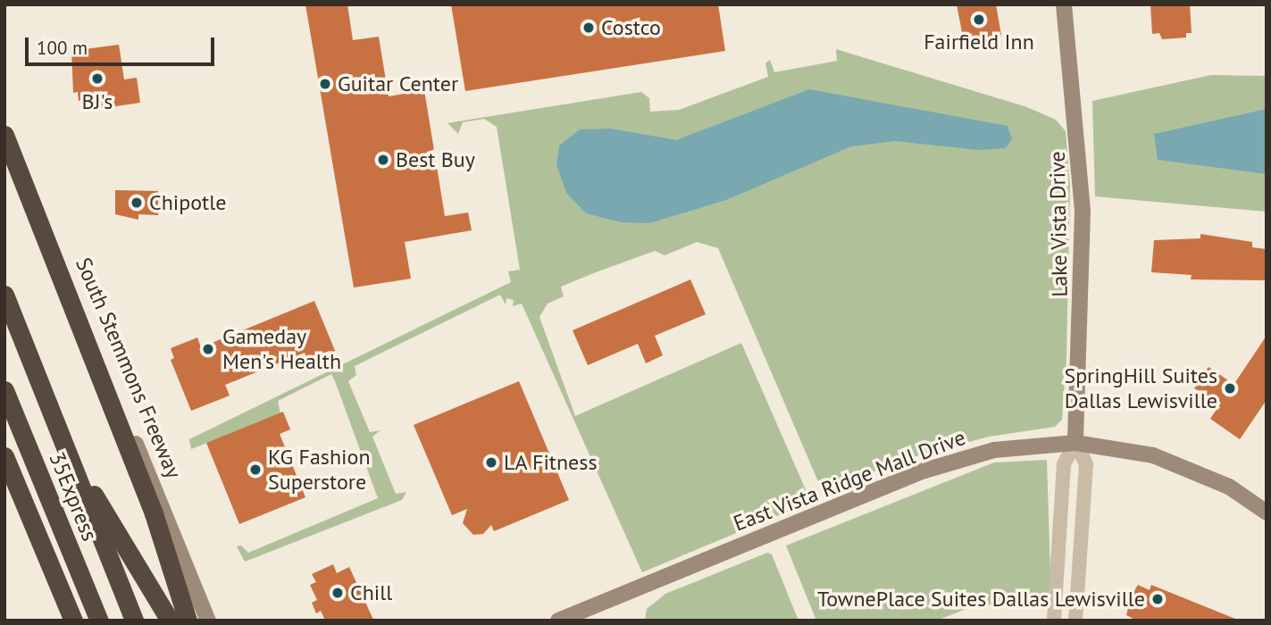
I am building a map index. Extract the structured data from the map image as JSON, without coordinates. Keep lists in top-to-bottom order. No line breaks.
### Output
{"streets":{"highway":["35Express"],"main road":["Lake Vista Drive","South Stemmons Freeway","East Vista Ridge Mall Drive"]},"crossings":[["Lake Vista Drive","East Vista Ridge Mall Drive"]],"places":["Fairfield Inn","Costco","BJ's","Guitar Center","Best Buy","Chipotle","Gameday Men's Health","SpringHill Suites Dallas Lewisville","LA Fitness","KG Fashion Superstore","Chill","TownePlace Suites Dallas Lewisville"],"scale_bar":"100 m"}
